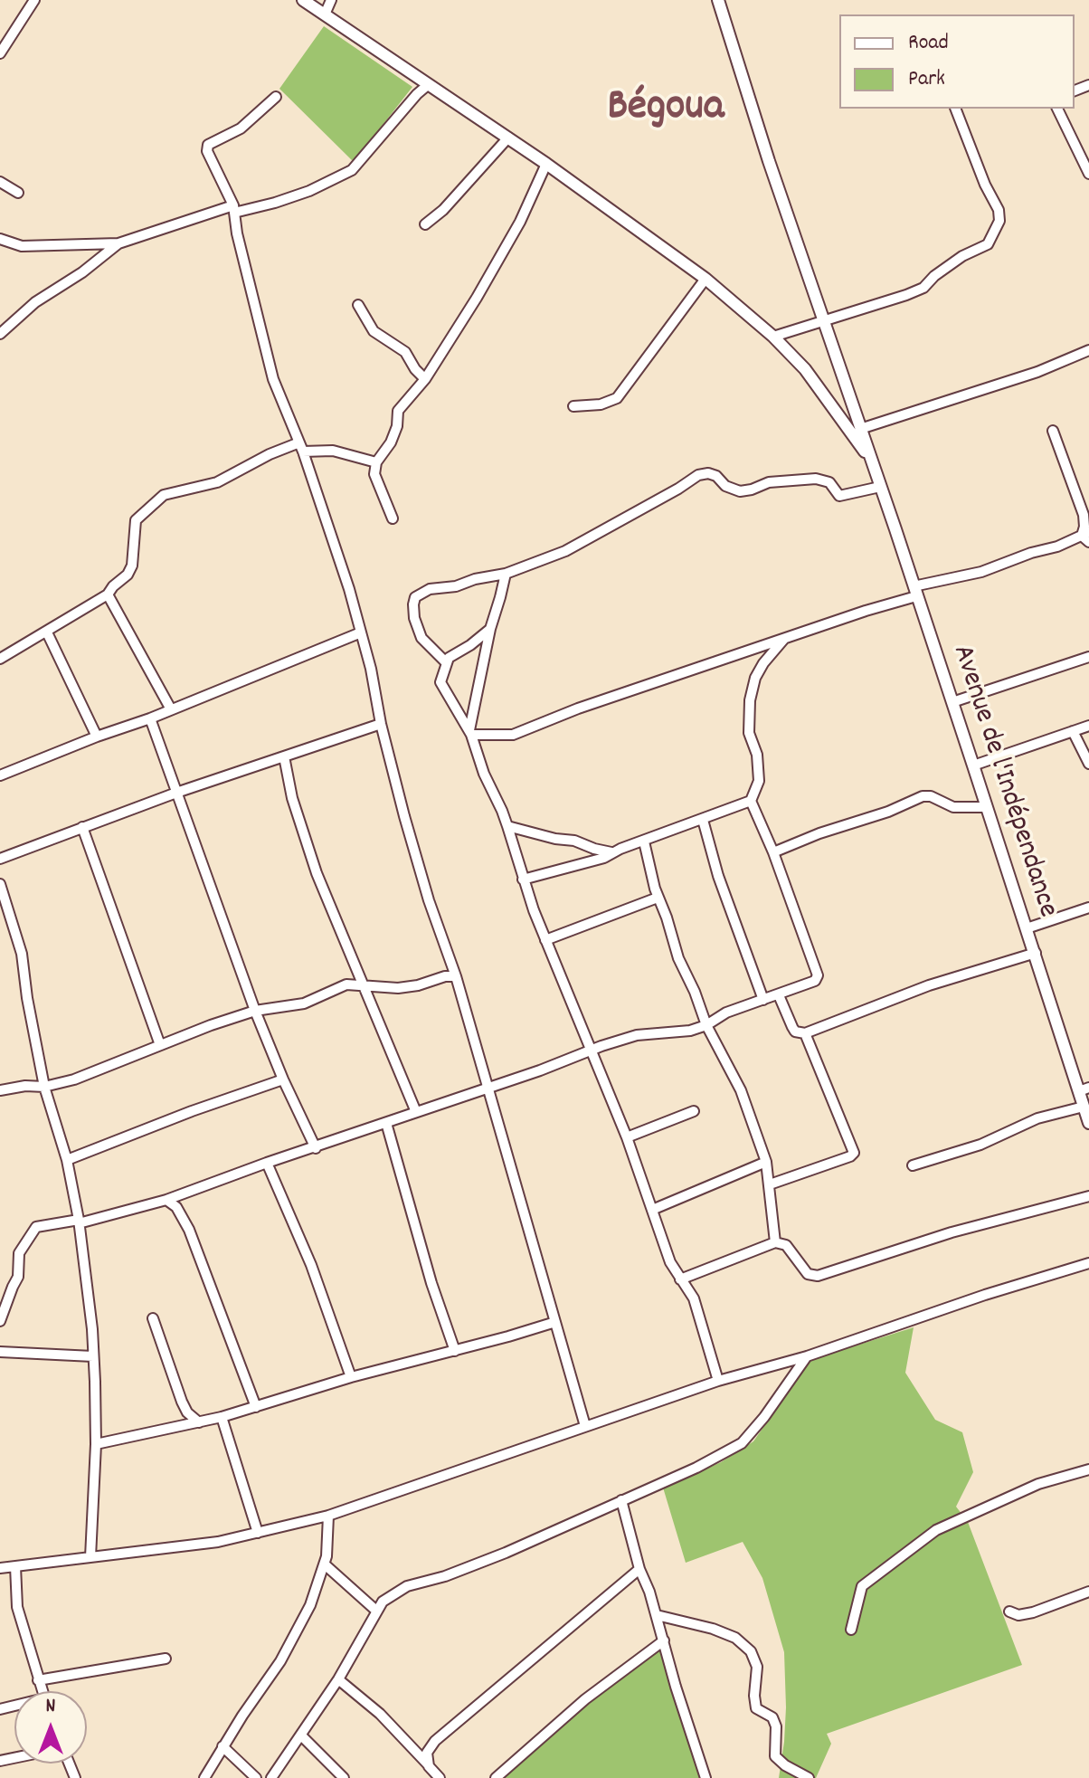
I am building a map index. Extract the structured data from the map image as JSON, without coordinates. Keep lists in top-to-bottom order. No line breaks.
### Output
{"streets":{"main road":["Avenue de l'Indépendance"]},"districts":["Bégoua"],"legend":["Road","Park"],"north":"top"}
